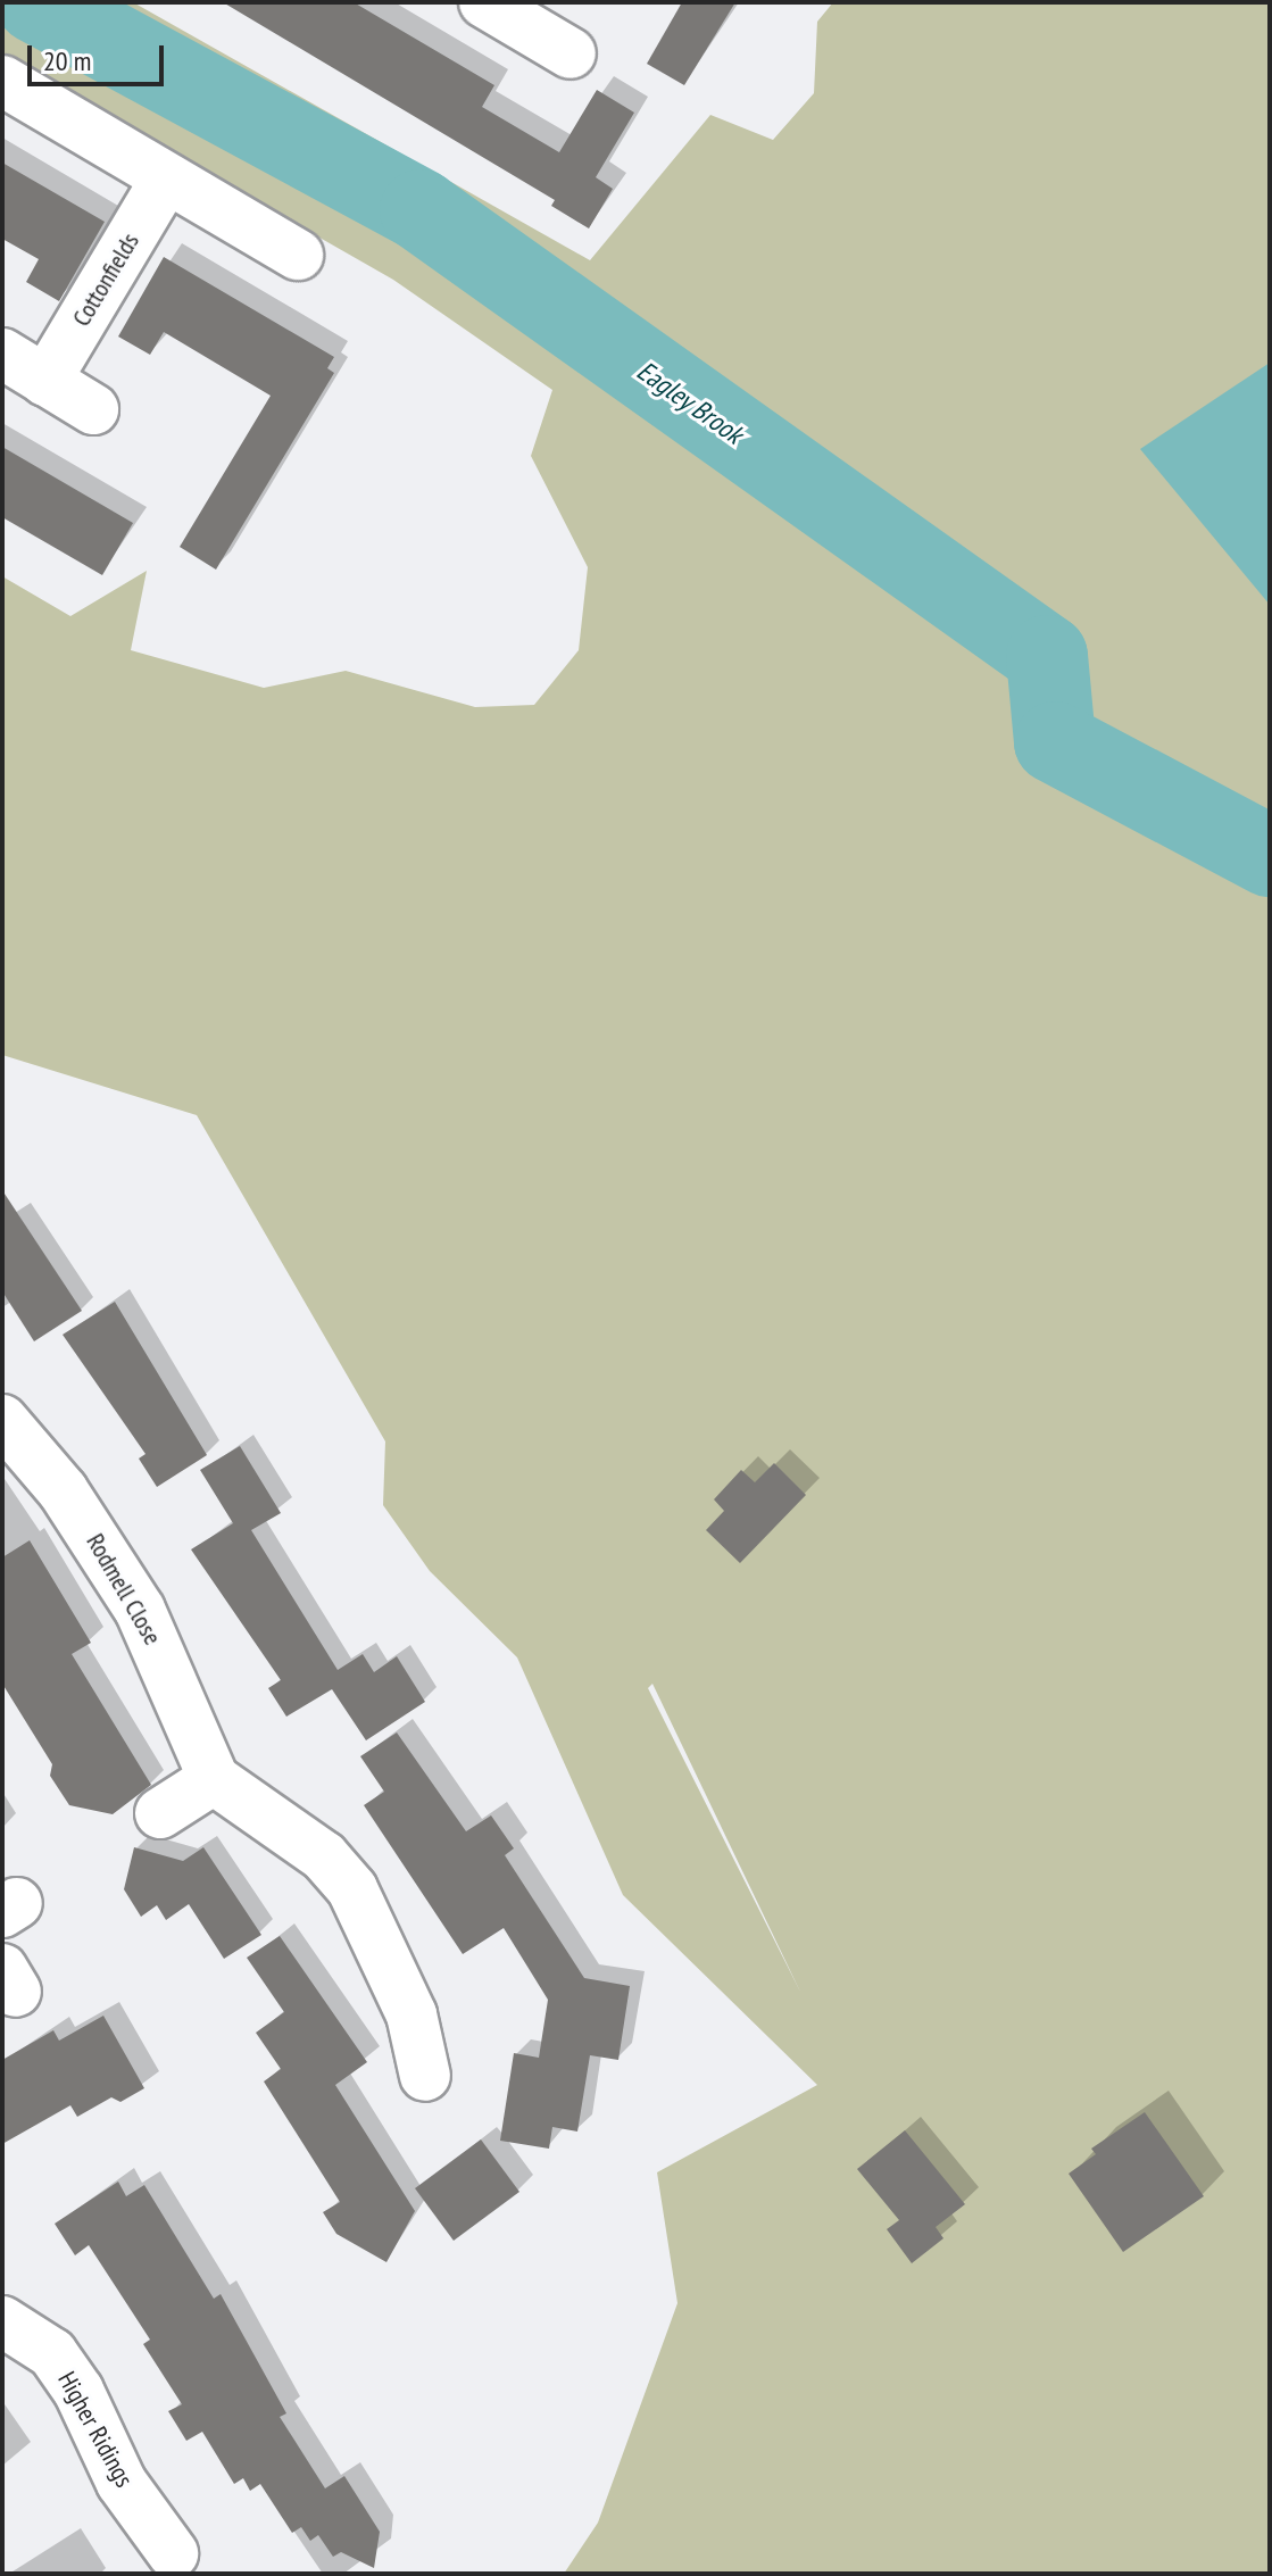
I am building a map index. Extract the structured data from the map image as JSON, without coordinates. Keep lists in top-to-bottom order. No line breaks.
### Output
{"streets":{"street":["Cottonfields","Rodmell Close","Higher Ridings"]},"water":["Eagley Brook"],"scale_bar":"20 m"}
